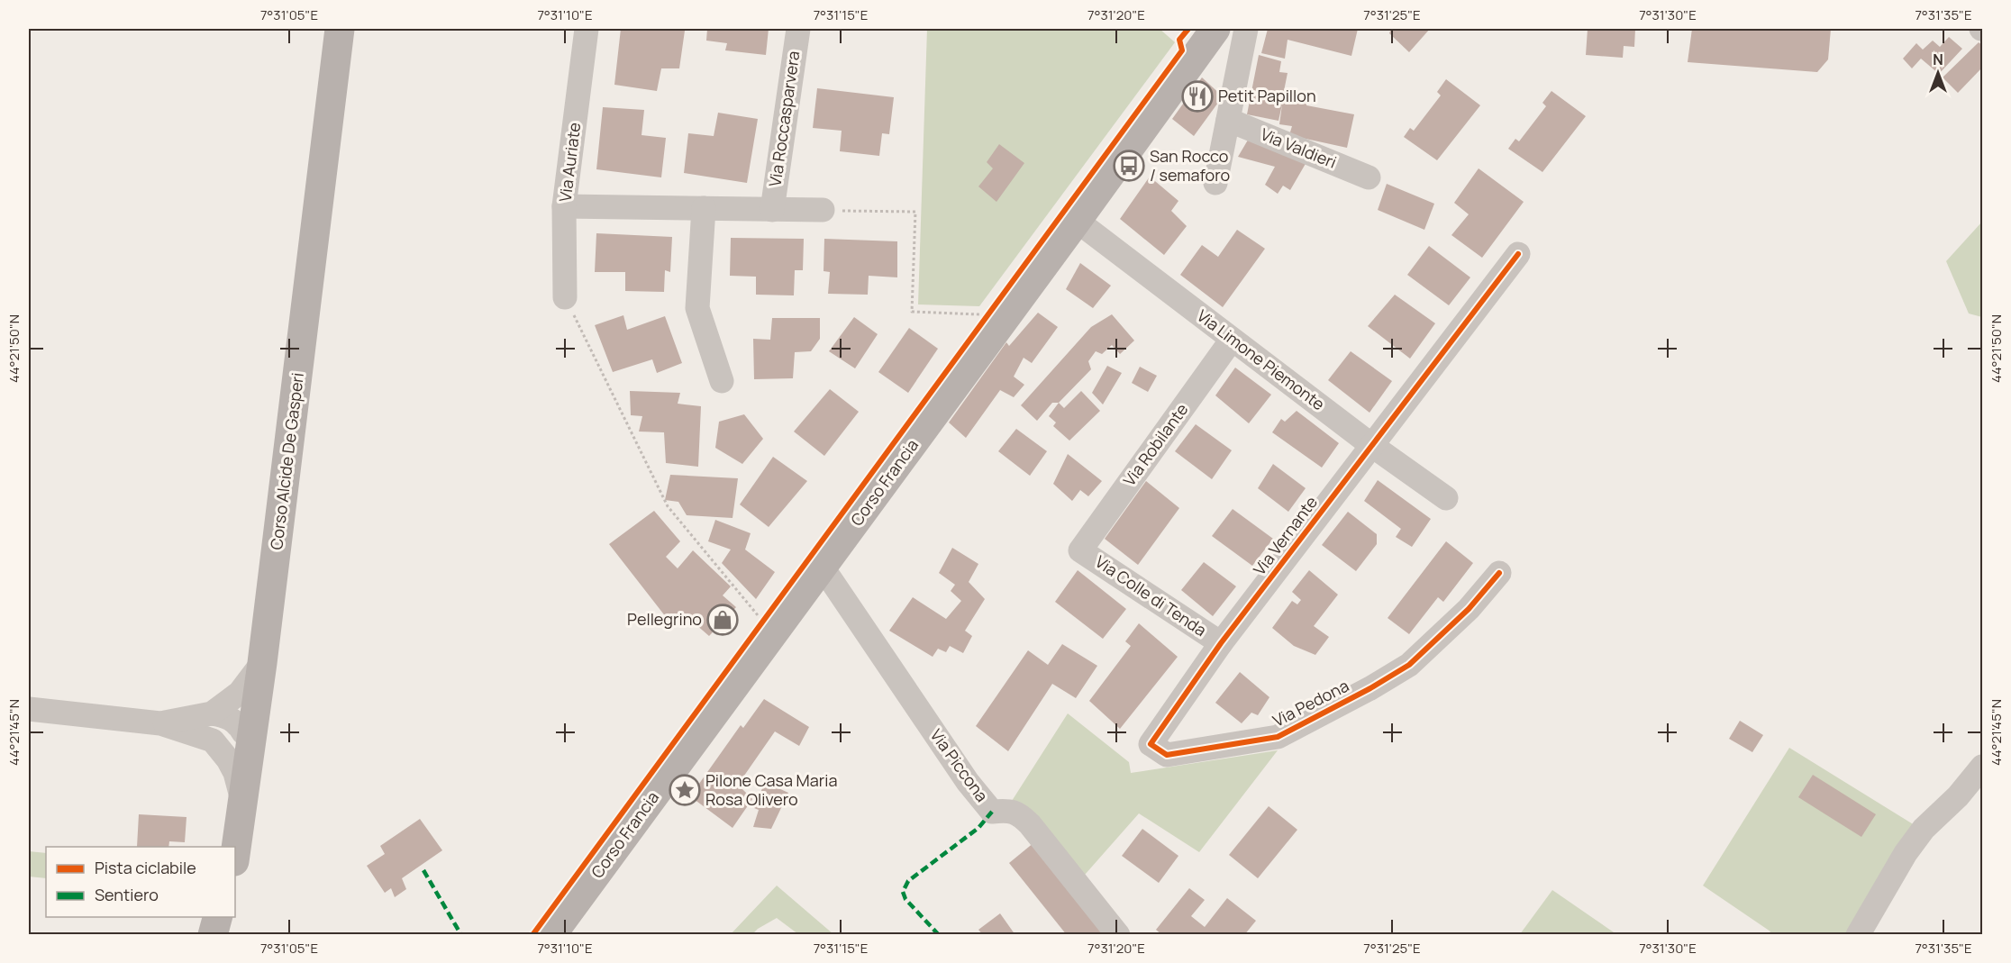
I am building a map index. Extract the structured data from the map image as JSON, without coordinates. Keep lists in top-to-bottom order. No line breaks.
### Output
{"streets":{"main road":["Corso Alcide De Gasperi","Corso Francia"],"street":["Via Roccasparvera","Via Valdieri","Via Auriate","Via Limone Piemonte","Via Robilante","Via Vernante","Via Colle di Tenda","Via Pedona","Via Piccona"]},"crossings":[["Via Limone Piemonte","Via Robilante"],["Via Limone Piemonte","Corso Francia"],["Via Limone Piemonte","Via Vernante"],["Via Robilante","Via Colle di Tenda"],["Corso Francia","Via Piccona"],["Via Vernante","Via Colle di Tenda"],["Via Vernante","Via Pedona"],["Via Colle di Tenda","Via Pedona"]],"places":{"restaurant":["Petit Papillon"],"bus stop":["San Rocco / semaforo"],"shop":["Pellegrino"],"place":["Pilone Casa Maria Rosa Olivero"]},"legend":["Pista ciclabile","Sentiero"],"north":"top","coordinates":["7°31'05\"E","7°31'10\"E","7°31'15\"E","7°31'20\"E","7°31'25\"E","7°31'30\"E","7°31'35\"E","44°21'50\"N","44°21'45\"N"]}
